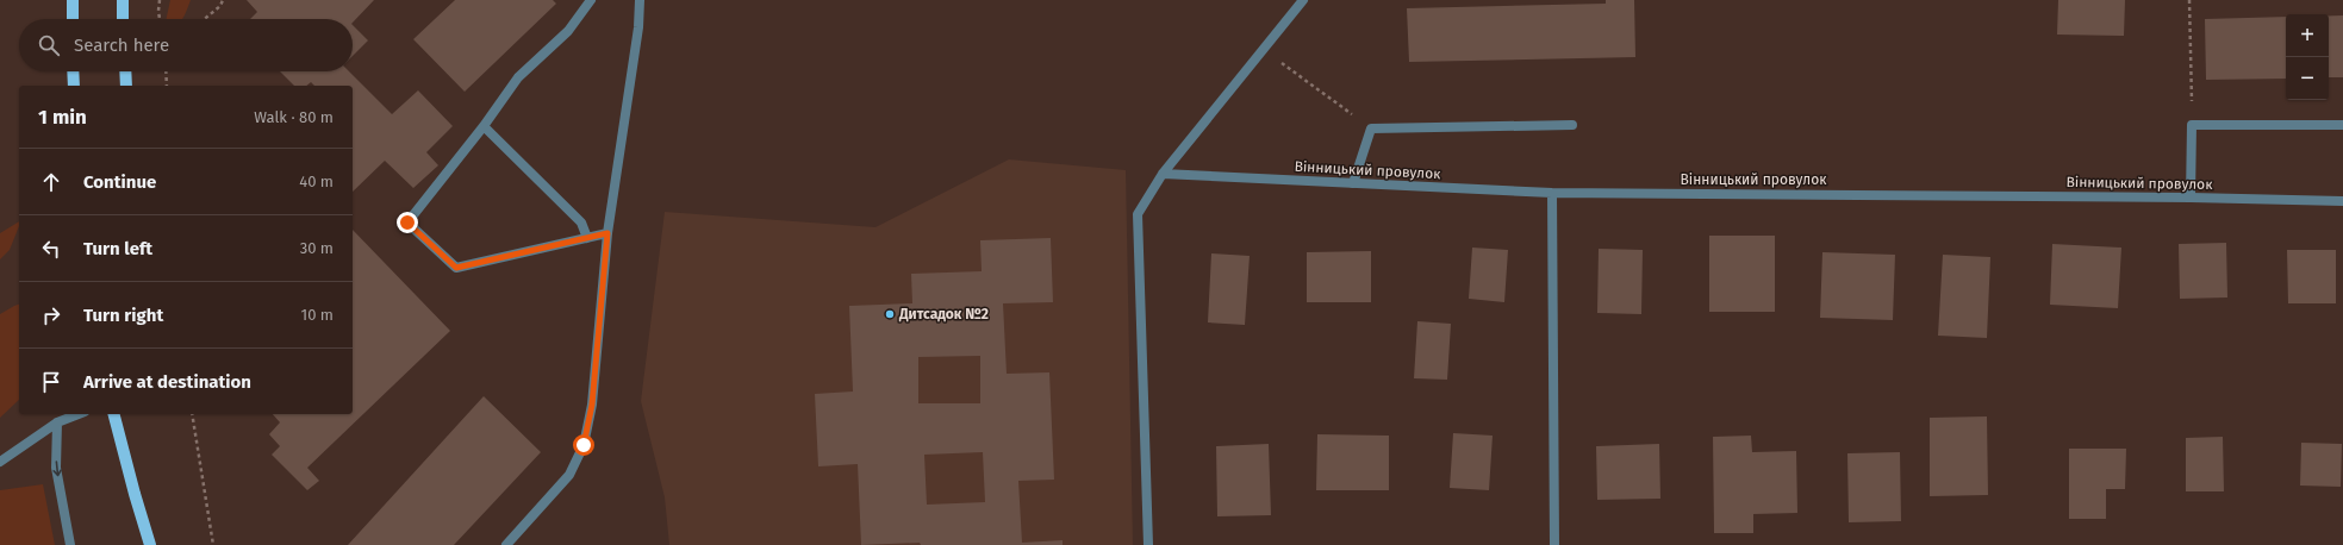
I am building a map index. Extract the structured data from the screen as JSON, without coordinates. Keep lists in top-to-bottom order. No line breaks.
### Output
{"streets":{"street":["Вінницький провулок"]},"places":["Дитсадок №2"],"page":{"map_buttons":["+","−"],"search":"Search here","heading":["1 min","Walk · 80 m"],"list":[["Continue","40 m"],["Turn left","30 m"],["Turn right","10 m"],"Arrive at destination"]}}
